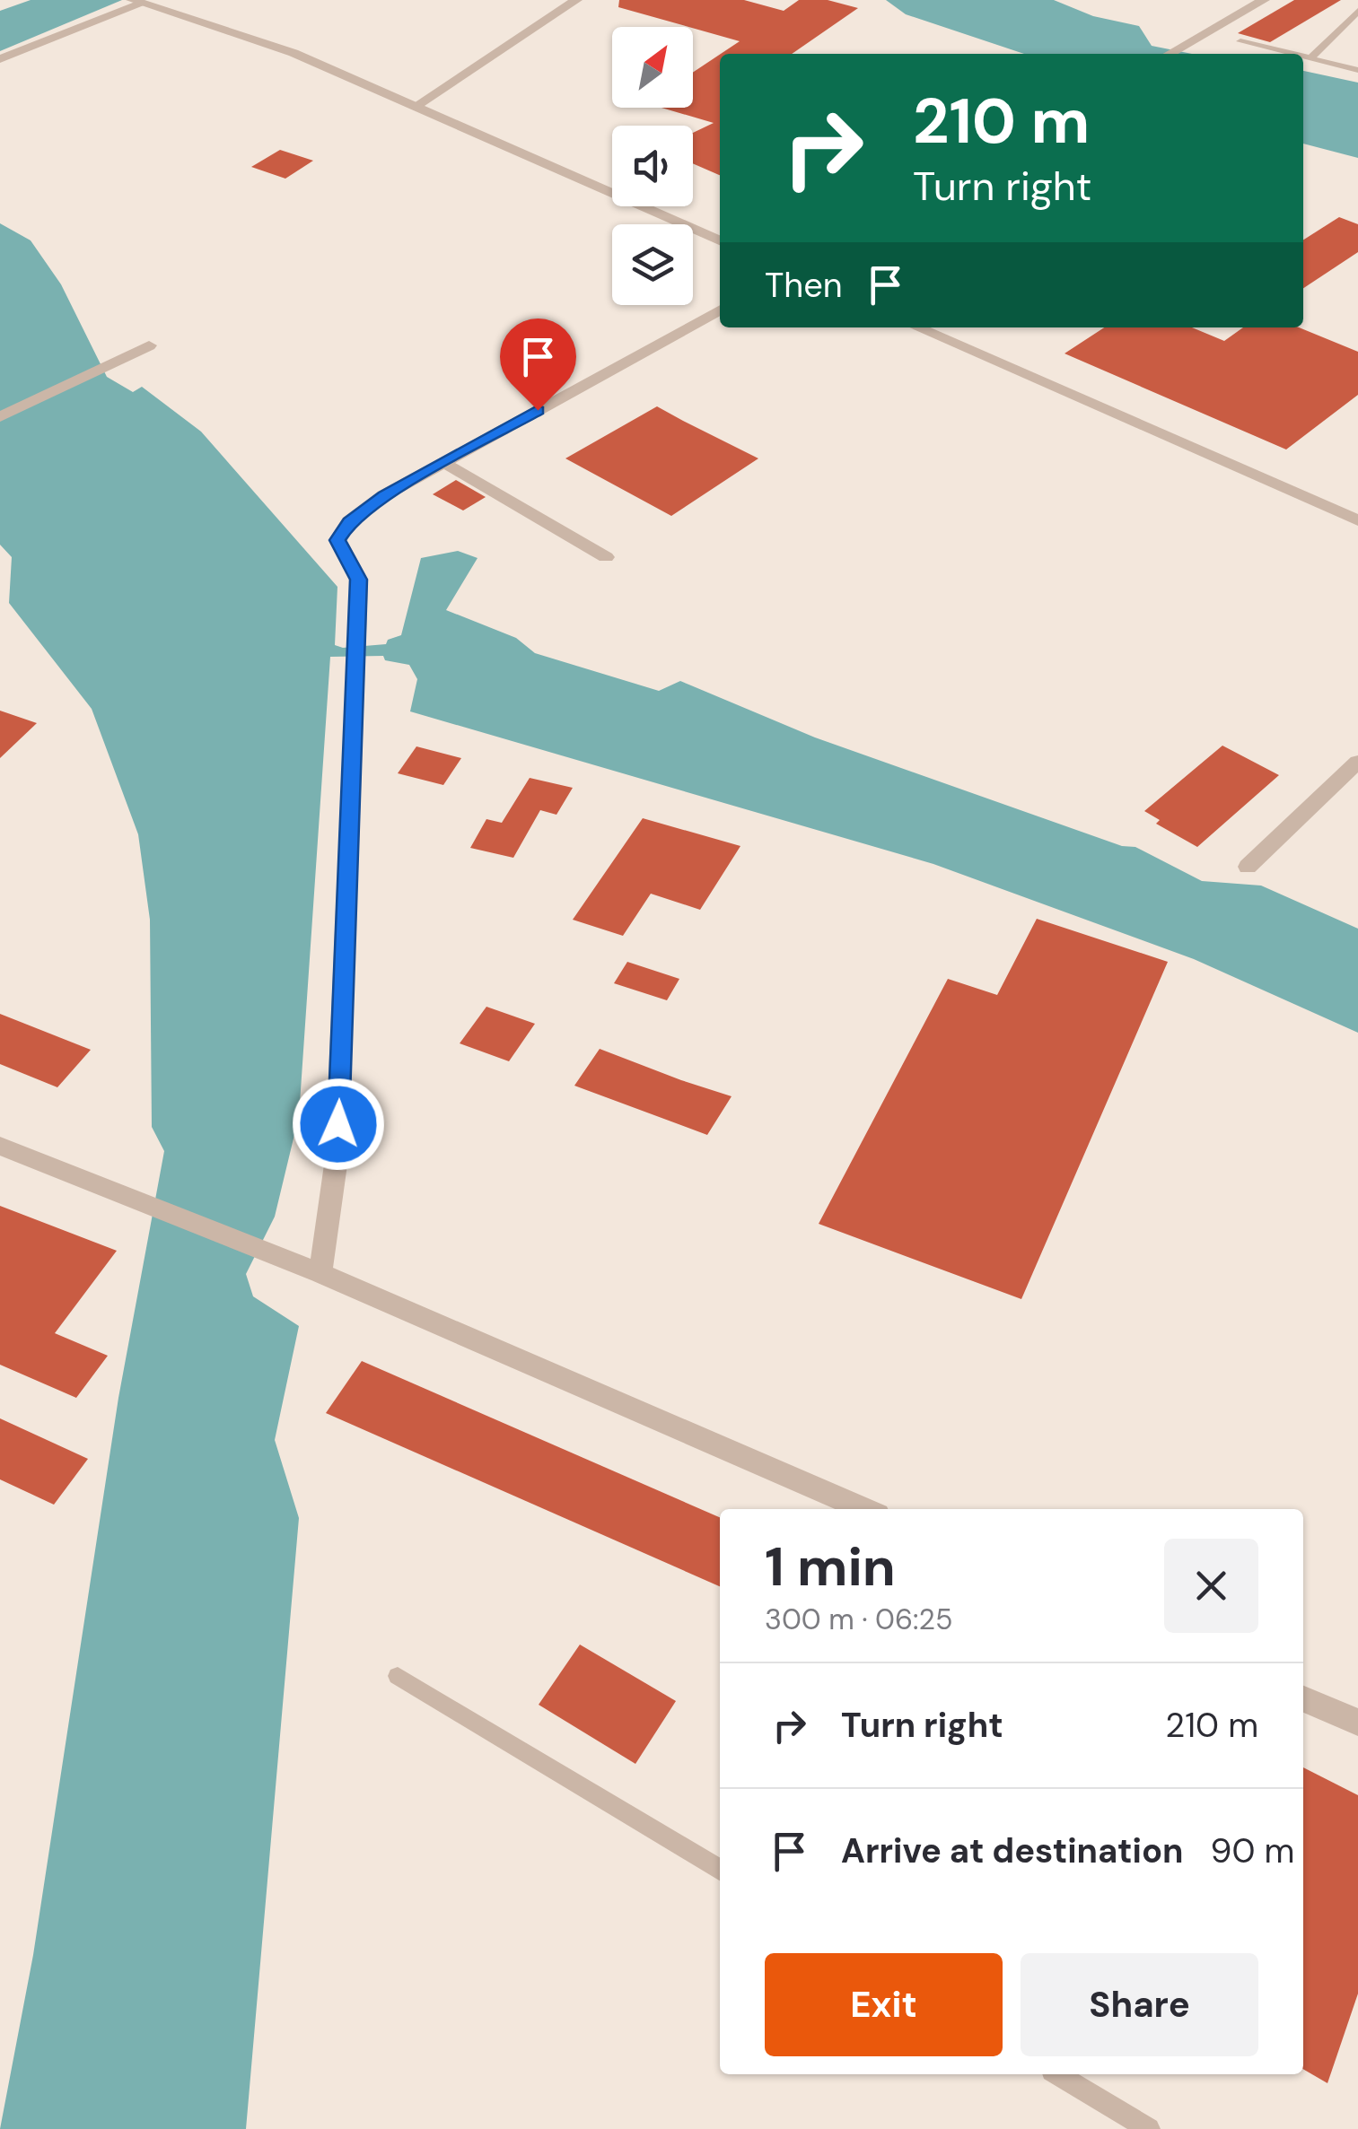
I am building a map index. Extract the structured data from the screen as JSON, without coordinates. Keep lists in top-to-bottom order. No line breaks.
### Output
{"north":"top right","page":{"turn":["210 m","Turn right"],"then":"Then","heading":["1 min","300 m · 06:25"],"list":[{"name":"Turn right","value":"210 m"},{"name":"Arrive at destination","value":"90 m"}],"buttons":["Exit","Share"]}}
